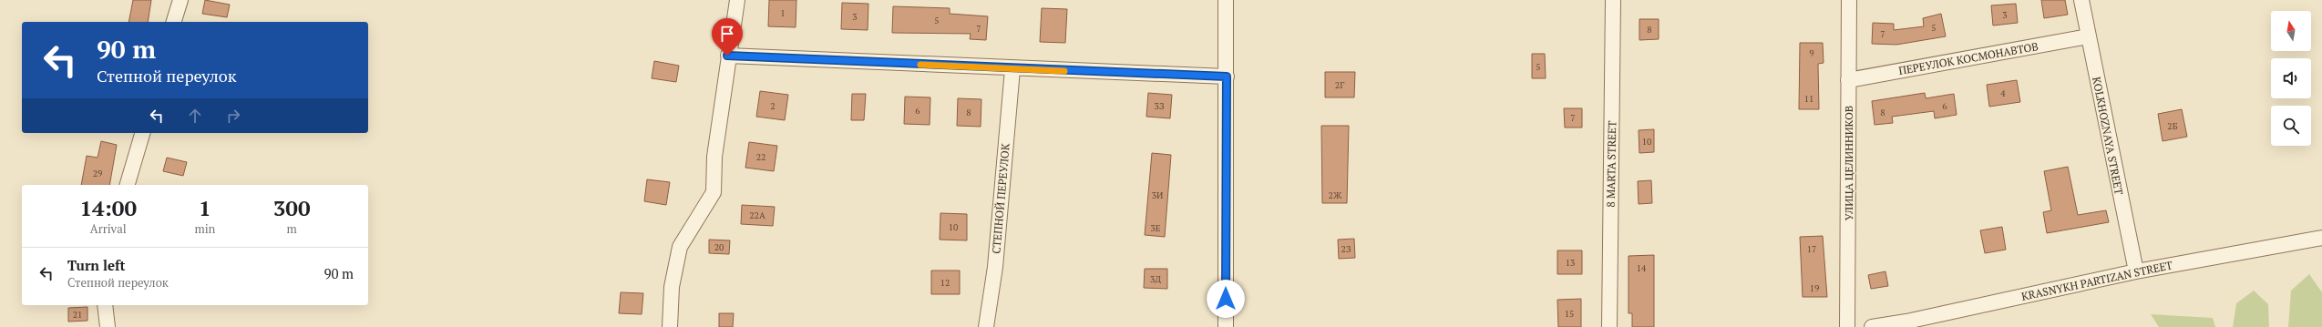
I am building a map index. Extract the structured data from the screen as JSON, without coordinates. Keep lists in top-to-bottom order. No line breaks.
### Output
{"streets":{"street":["ПЕРЕУЛОК КОСМОНАВТОВ","KOLKHOZNAYA STREET","УЛИЦА ЦЕЛИННИКОВ","8 MARTA STREET","СТЕПНОЙ ПЕРЕУЛОК","KRASNYKH PARTIZAN STREET"]},"crossings":[["ПЕРЕУЛОК КОСМОНАВТОВ","KOLKHOZNAYA STREET"],["ПЕРЕУЛОК КОСМОНАВТОВ","УЛИЦА ЦЕЛИННИКОВ"],["KOLKHOZNAYA STREET","KRASNYKH PARTIZAN STREET"]],"house_numbers":["1","3","3","5","5","7","8","7","9","5","2Г","4","11","2","3З","6","6","8","8","7","2Б","10","22","29","3И","2Ж","22А","10","3Е","20","2З","17","13","14","3Д","12","19","15","21"],"north":"top","page":{"turn":["90 m","Степной переулок"],"eta":["14:00","Arrival","1","min","300","m"],"list":[{"name":"Turn left","note":"Степной переулок","value":"90 m"}]}}
